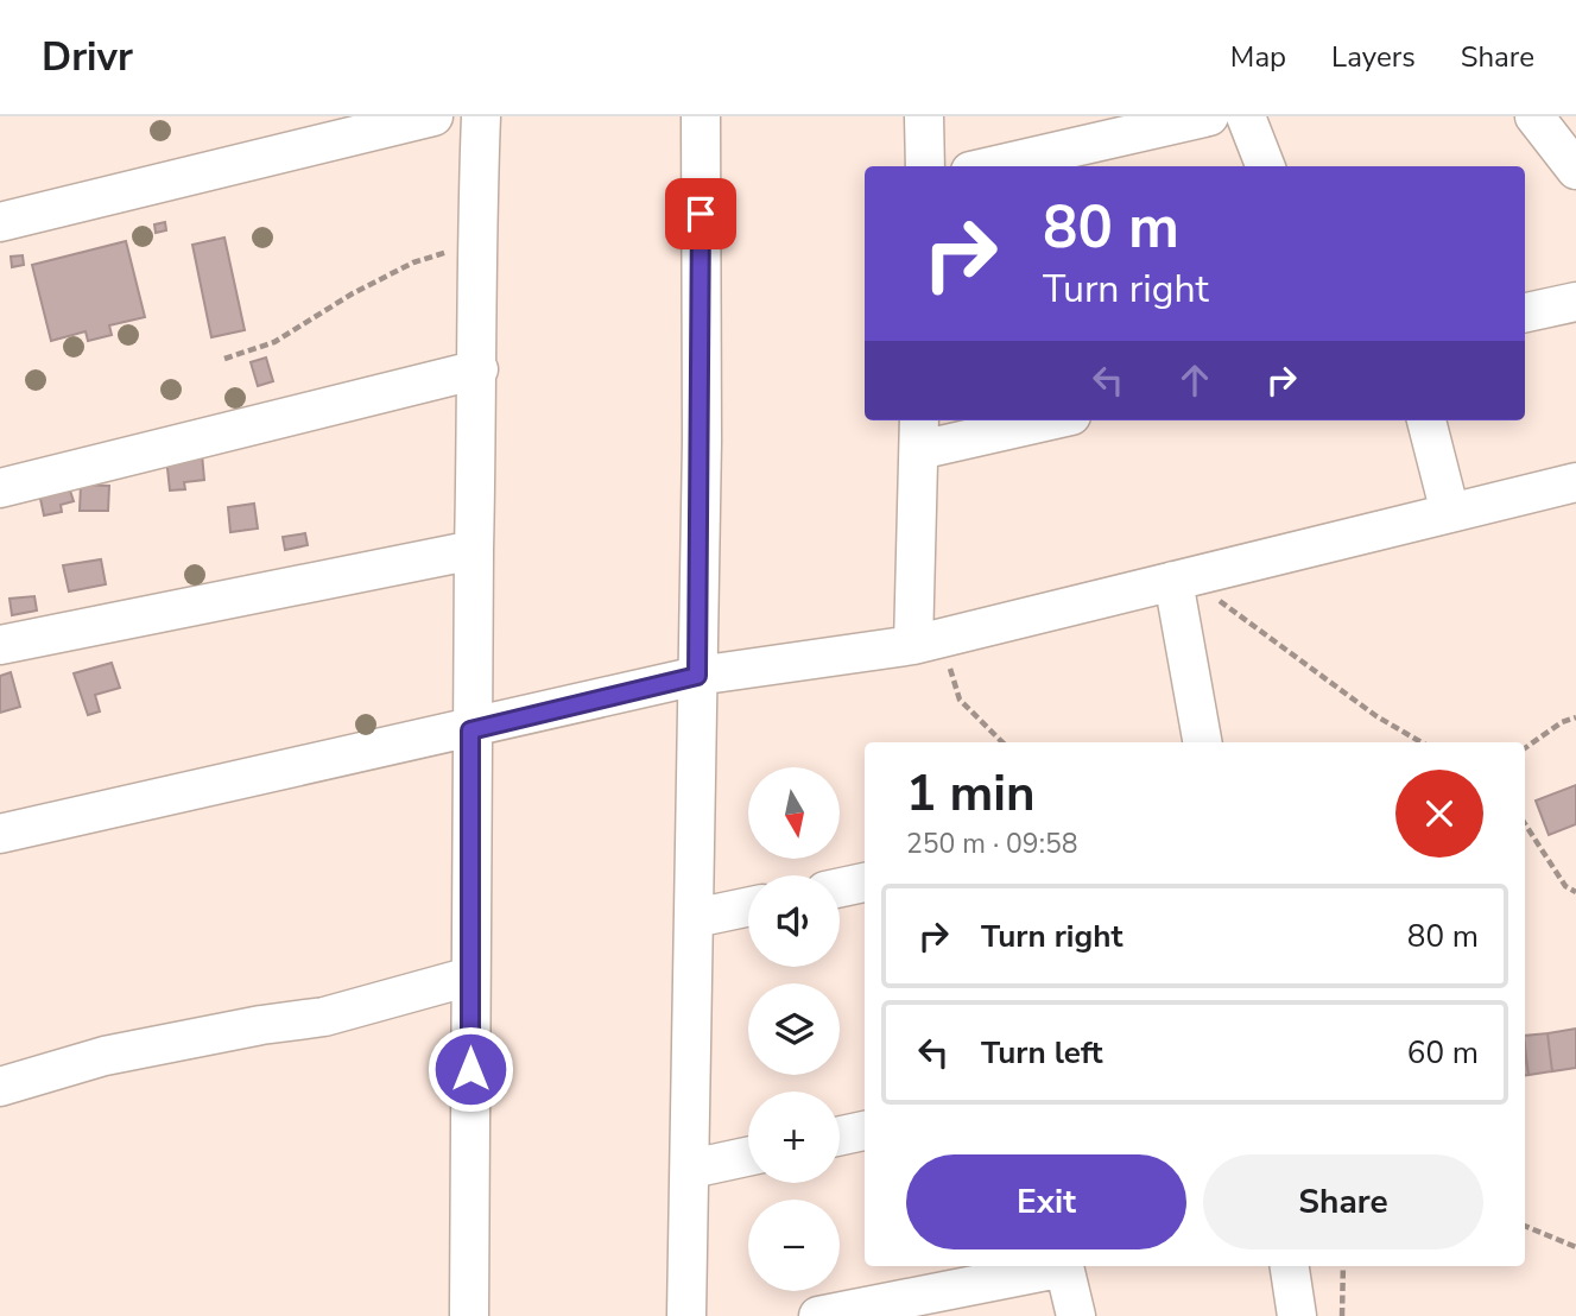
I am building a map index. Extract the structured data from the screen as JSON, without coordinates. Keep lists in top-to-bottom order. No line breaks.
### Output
{"north":"bottom","page":{"header":"Drivr","nav":["Map","Layers","Share"],"turn":["80 m","Turn right"],"heading":["1 min","250 m · 09:58"],"map_buttons":["+","−"],"list":[{"name":"Turn right","value":"80 m"},{"name":"Turn left","value":"60 m"}],"buttons":["Exit","Share"]}}
